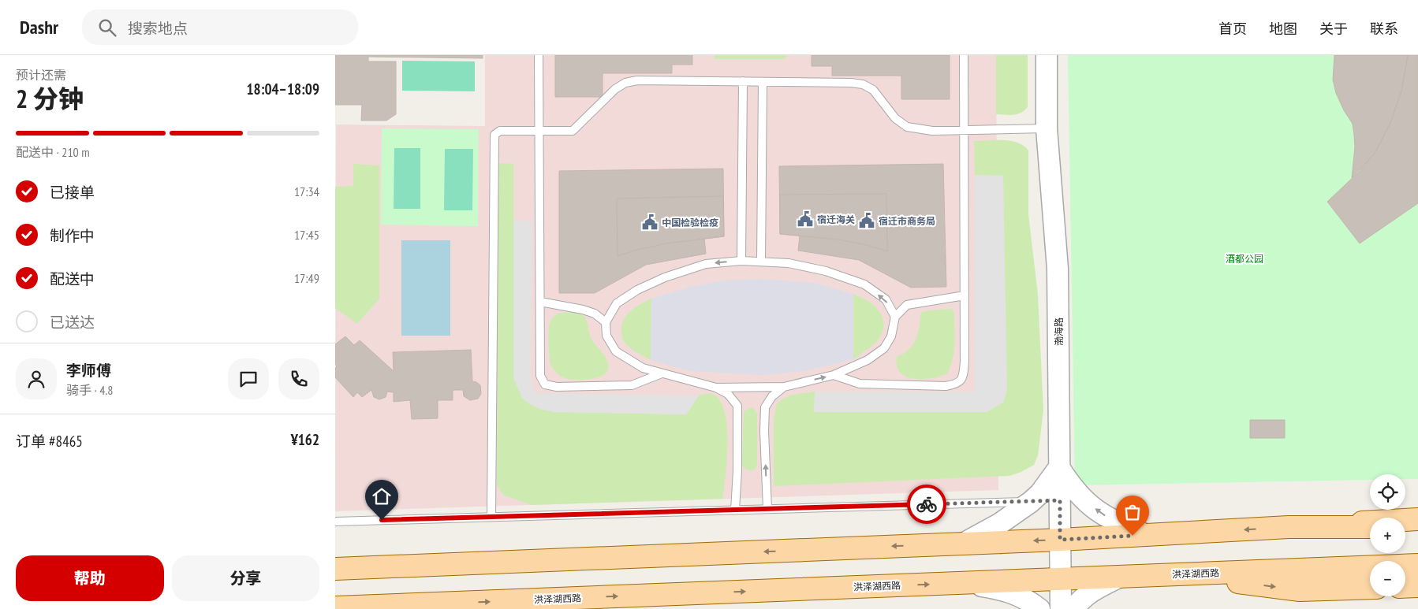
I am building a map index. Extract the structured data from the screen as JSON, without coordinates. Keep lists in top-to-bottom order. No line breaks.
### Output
{"streets":{"main road":["洪泽湖西路"],"street":["渤海路"]},"crossings":[["渤海路","洪泽湖西路"]],"parks":["酒都公园"],"places":{"public building":["宿迁海关","宿迁市商务局","中国检验检疫"]},"page":{"header":"Dashr","search":"搜索地点","nav":["首页","地图","关于","联系"],"heading":["2 分钟","预计还需","18:04–18:09"],"panel":["李师傅","骑手 · 4.8","订单 #8465","¥162"],"bar":"配送中 · 210 m","list":[["已接单","17:34"],["制作中","17:45"],["配送中","17:49"],"已送达"],"map_buttons":["+","−"],"buttons":["帮助","分享"]}}
